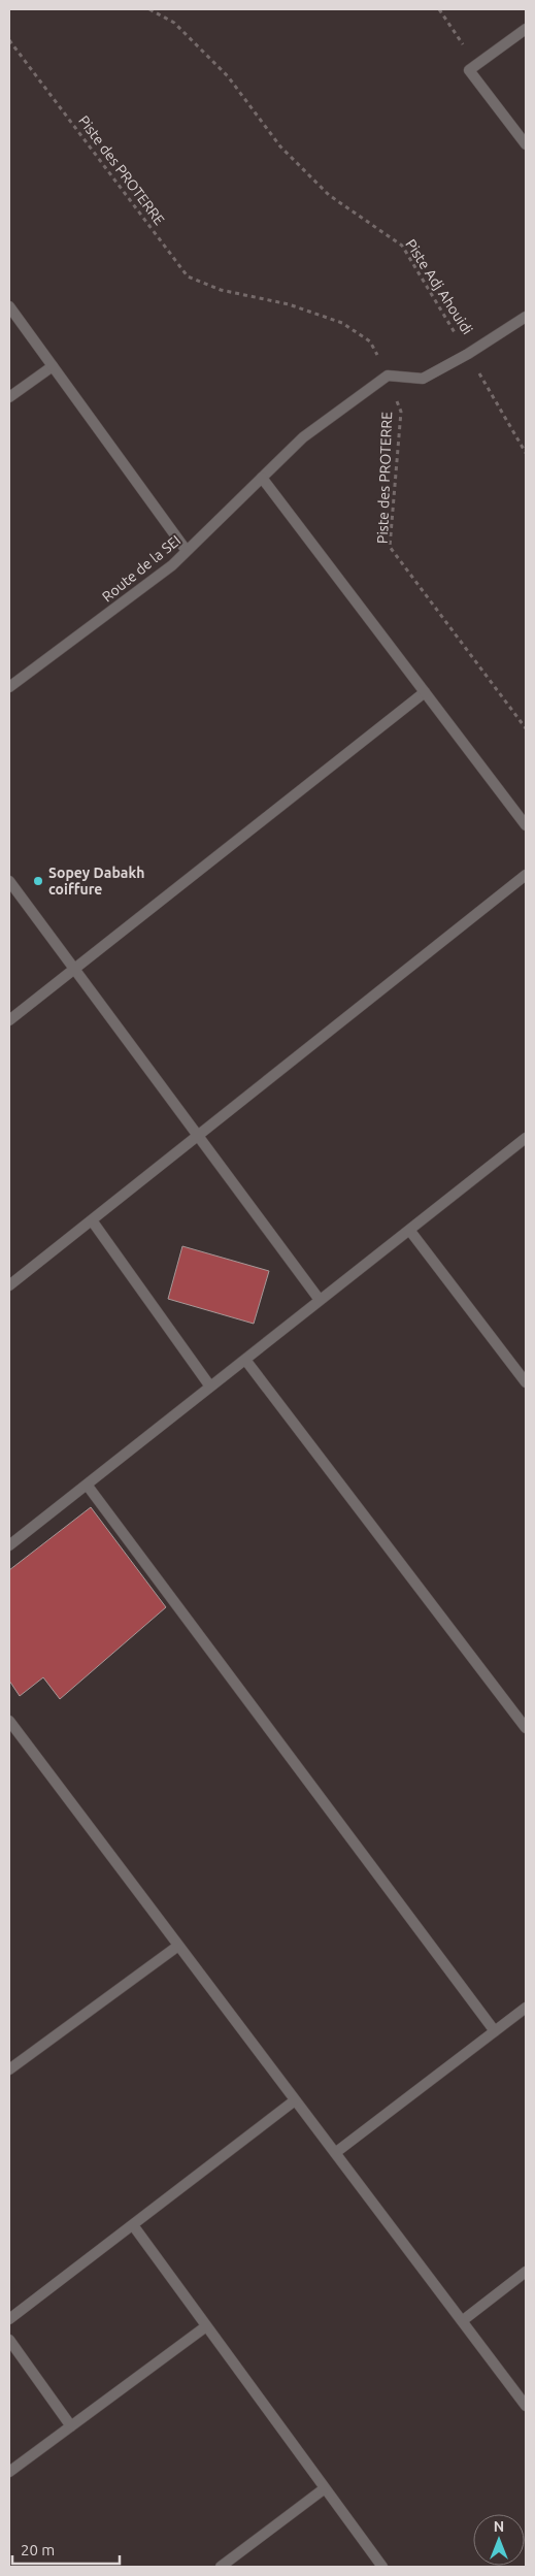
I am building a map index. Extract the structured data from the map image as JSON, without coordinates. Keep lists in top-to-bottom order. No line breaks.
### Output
{"streets":{"street":["Route de la SEI"],"path":["Piste des PROTERRE","Piste Adj Ahouidi"]},"crossings":[["Piste des PROTERRE","Route de la SEI"]],"places":["Sopey Dabakh coiffure"],"scale_bar":"20 m","north":"top"}
